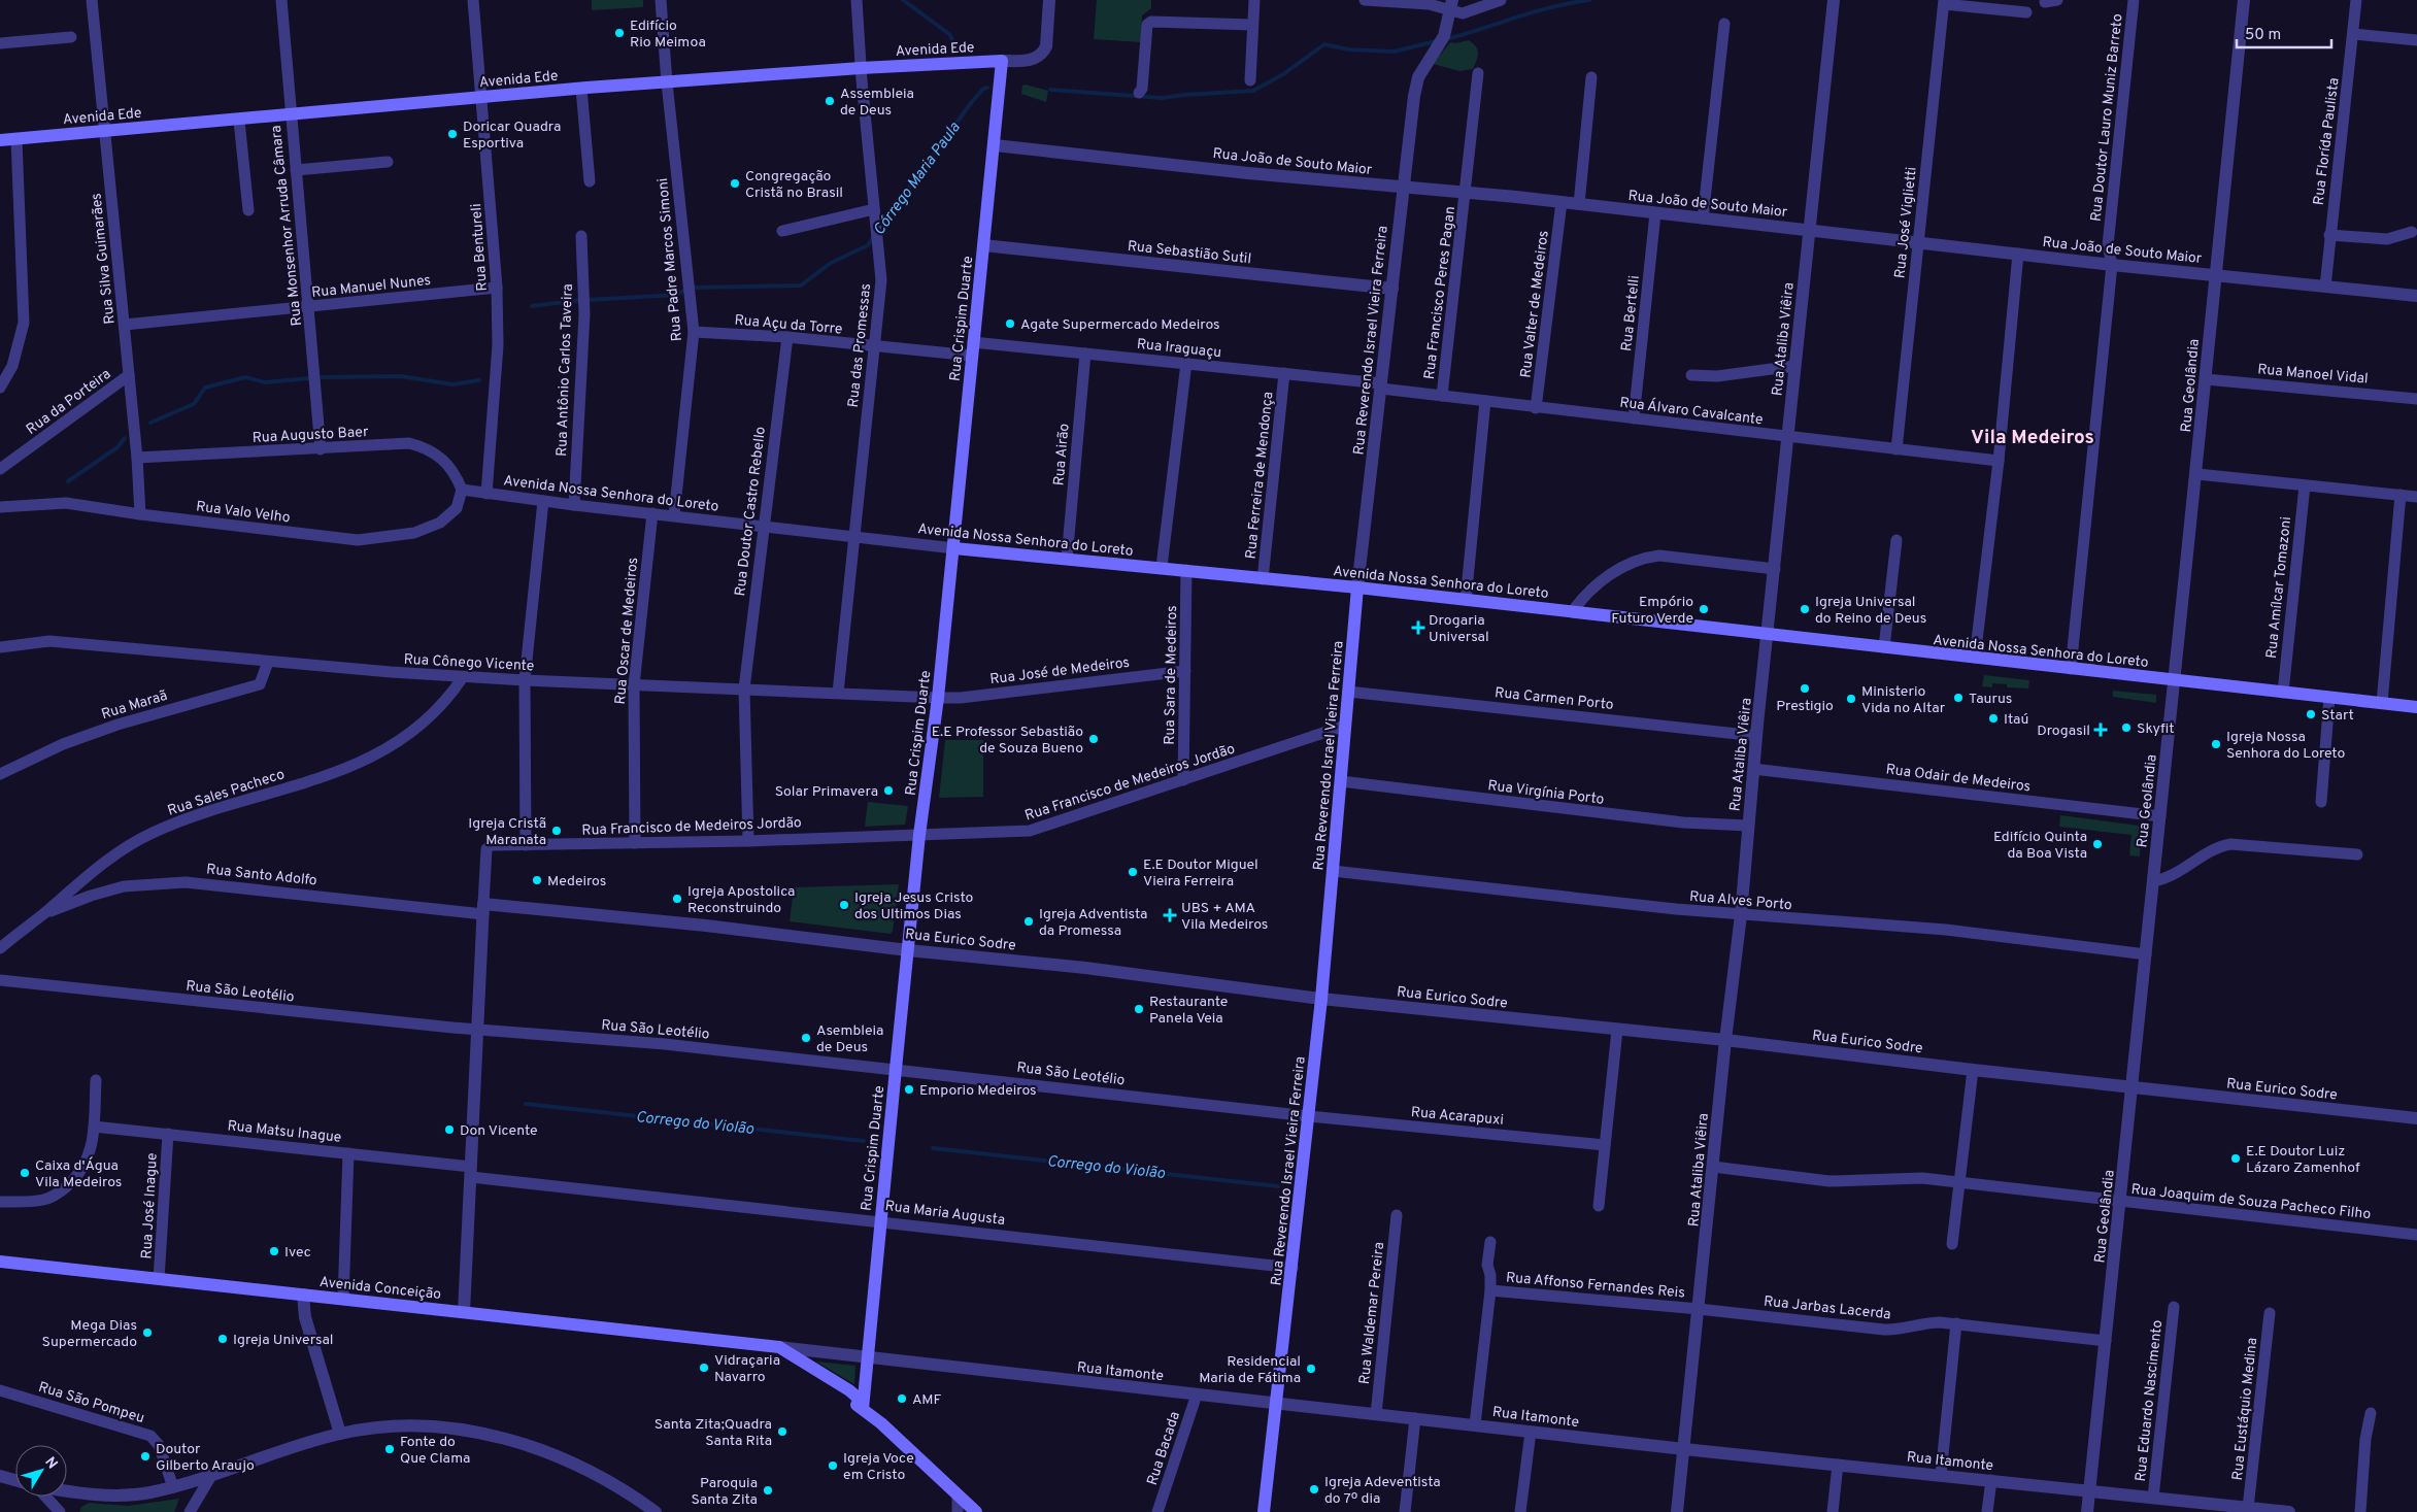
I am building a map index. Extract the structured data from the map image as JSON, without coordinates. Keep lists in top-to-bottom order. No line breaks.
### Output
{"streets":{"main road":["Avenida Ede","Rua Crispim Duarte","Rua Reverendo Israel Vieira Ferreira","Avenida Nossa Senhora do Loreto","Avenida Conceição"],"street":["Rua Doutor Lauro Muniz Barreto","Rua Florída Paulista","Rua João de Souto Maior","Rua José Viglietti","Rua Monsenhor Arruda Câmara","Rua Bentureli","Rua Sebastião Sutil","Rua Silva Guimarães","Rua Padre Marcos Simoni","Rua Manuel Nunes","Rua Francisco Peres Pagan","Rua Valter de Medeiros","Rua Bertelli","Rua Açu da Torre","Rua Ataliba Viêira","Rua das Promessas","Rua Iraguaçu","Rua Antônio Carlos Taveira","Rua Manoel Vidal","Rua Geolândia","Rua da Porteira","Rua Álvaro Cavalcante","Rua Augusto Baer","Rua Airão","Rua Ferreira de Mendonça","Rua Valo Velho","Rua Doutor Castro Rebello","Rua Amílcar Tomazoni","Rua Oscar de Medeiros","Rua Cônego Vicente","Rua José de Medeiros","Rua Sara de Medeiros","Rua Carmen Porto","Rua Maraã","Rua Odair de Medeiros","Rua Francisco de Medeiros Jordão","Rua Sales Pacheco","Rua Virgínia Porto","Rua Santo Adolfo","Rua Alves Porto","Rua Eurico Sodre","Rua São Leotélio","Rua Acarapuxi","Rua Matsu Inague","Rua Joaquim de Souza Pacheco Filho","Rua José Inague","Rua Maria Augusta","Rua Affonso Fernandes Reis","Rua Jarbas Lacerda","Rua Waldemar Pereira","Rua Itamonte","Rua Eduardo Nascimento","Rua São Pompeu","Rua Eustáquio Medina","Rua Bacada"]},"crossings":[["Avenida Ede","Rua Monsenhor Arruda Câmara"],["Avenida Ede","Rua Bentureli"],["Avenida Ede","Rua Silva Guimarães"],["Avenida Ede","Rua Padre Marcos Simoni"],["Avenida Ede","Rua Crispim Duarte"],["Avenida Ede","Rua das Promessas"],["Rua Doutor Lauro Muniz Barreto","Rua João de Souto Maior"],["Rua Doutor Lauro Muniz Barreto","Avenida Nossa Senhora do Loreto"],["Rua Florída Paulista","Rua João de Souto Maior"],["Rua João de Souto Maior","Rua José Viglietti"],["Rua João de Souto Maior","Rua Francisco Peres Pagan"],["Rua João de Souto Maior","Rua Valter de Medeiros"],["Rua João de Souto Maior","Rua Bertelli"],["Rua João de Souto Maior","Rua Crispim Duarte"],["Rua João de Souto Maior","Rua Ataliba Viêira"],["Rua João de Souto Maior","Rua Reverendo Israel Vieira Ferreira"],["Rua João de Souto Maior","Rua Geolândia"],["Rua José Viglietti","Rua Álvaro Cavalcante"],["Rua Monsenhor Arruda Câmara","Rua Manuel Nunes"],["Rua Monsenhor Arruda Câmara","Rua Augusto Baer"],["Rua Bentureli","Rua Manuel Nunes"],["Rua Bentureli","Avenida Nossa Senhora do Loreto"],["Rua Sebastião Sutil","Rua Crispim Duarte"],["Rua Sebastião Sutil","Rua Reverendo Israel Vieira Ferreira"],["Rua Silva Guimarães","Rua Manuel Nunes"],["Rua Silva Guimarães","Rua da Porteira"],["Rua Silva Guimarães","Rua Augusto Baer"],["Rua Silva Guimarães","Rua Valo Velho"],["Rua Padre Marcos Simoni","Rua Açu da Torre"],["Rua Padre Marcos Simoni","Avenida Nossa Senhora do Loreto"],["Rua Francisco Peres Pagan","Rua Álvaro Cavalcante"],["Rua Valter de Medeiros","Rua Álvaro Cavalcante"],["Rua Bertelli","Rua Álvaro Cavalcante"],["Rua Crispim Duarte","Rua Açu da Torre"],["Rua Crispim Duarte","Rua Iraguaçu"],["Rua Crispim Duarte","Avenida Nossa Senhora do Loreto"],["Rua Crispim Duarte","Rua Cônego Vicente"],["Rua Crispim Duarte","Rua José de Medeiros"],["Rua Crispim Duarte","Rua Francisco de Medeiros Jordão"],["Rua Crispim Duarte","Rua Eurico Sodre"],["Rua Crispim Duarte","Rua São Leotélio"],["Rua Crispim Duarte","Rua Maria Augusta"],["Rua Crispim Duarte","Avenida Conceição"],["Rua Crispim Duarte","Rua Itamonte"],["Rua Açu da Torre","Rua das Promessas"],["Rua Açu da Torre","Rua Iraguaçu"],["Rua Açu da Torre","Rua Doutor Castro Rebello"],["Rua Ataliba Viêira","Rua Álvaro Cavalcante"],["Rua Ataliba Viêira","Avenida Nossa Senhora do Loreto"],["Rua Ataliba Viêira","Rua Carmen Porto"],["Rua Ataliba Viêira","Rua Odair de Medeiros"],["Rua Ataliba Viêira","Rua Virgínia Porto"],["Rua Ataliba Viêira","Rua Alves Porto"],["Rua Ataliba Viêira","Rua Eurico Sodre"],["Rua Ataliba Viêira","Rua Joaquim de Souza Pacheco Filho"],["Rua Ataliba Viêira","Rua Affonso Fernandes Reis"],["Rua Ataliba Viêira","Rua Jarbas Lacerda"],["Rua Ataliba Viêira","Rua Itamonte"],["Rua Reverendo Israel Vieira Ferreira","Rua Iraguaçu"],["Rua Reverendo Israel Vieira Ferreira","Rua Álvaro Cavalcante"],["Rua Reverendo Israel Vieira Ferreira","Avenida Nossa Senhora do Loreto"],["Rua Reverendo Israel Vieira Ferreira","Rua Carmen Porto"],["Rua Reverendo Israel Vieira Ferreira","Rua Francisco de Medeiros Jordão"],["Rua Reverendo Israel Vieira Ferreira","Rua Virgínia Porto"],["Rua Reverendo Israel Vieira Ferreira","Rua Alves Porto"],["Rua Reverendo Israel Vieira Ferreira","Rua Eurico Sodre"],["Rua Reverendo Israel Vieira Ferreira","Rua São Leotélio"],["Rua Reverendo Israel Vieira Ferreira","Rua Acarapuxi"],["Rua Reverendo Israel Vieira Ferreira","Rua Maria Augusta"],["Rua Reverendo Israel Vieira Ferreira","Rua Itamonte"],["Rua das Promessas","Avenida Nossa Senhora do Loreto"],["Rua das Promessas","Rua Cônego Vicente"],["Rua Iraguaçu","Rua Álvaro Cavalcante"],["Rua Iraguaçu","Rua Airão"],["Rua Iraguaçu","Rua Ferreira de Mendonça"],["Rua Antônio Carlos Taveira","Avenida Nossa Senhora do Loreto"],["Rua Manoel Vidal","Rua Geolândia"],["Rua Geolândia","Avenida Nossa Senhora do Loreto"],["Rua Geolândia","Rua Odair de Medeiros"],["Rua Geolândia","Rua Alves Porto"],["Rua Geolândia","Rua Eurico Sodre"],["Rua Geolândia","Rua Joaquim de Souza Pacheco Filho"],["Rua Geolândia","Rua Jarbas Lacerda"],["Rua Geolândia","Rua Itamonte"],["Rua Augusto Baer","Avenida Nossa Senhora do Loreto"],["Rua Augusto Baer","Rua Valo Velho"],["Rua Airão","Avenida Nossa Senhora do Loreto"],["Rua Ferreira de Mendonça","Avenida Nossa Senhora do Loreto"],["Avenida Nossa Senhora do Loreto","Rua Valo Velho"],["Avenida Nossa Senhora do Loreto","Rua Doutor Castro Rebello"],["Avenida Nossa Senhora do Loreto","Rua Amílcar Tomazoni"],["Avenida Nossa Senhora do Loreto","Rua Oscar de Medeiros"],["Avenida Nossa Senhora do Loreto","Rua Sara de Medeiros"],["Rua Doutor Castro Rebello","Rua Cônego Vicente"],["Rua Doutor Castro Rebello","Rua Francisco de Medeiros Jordão"],["Rua Oscar de Medeiros","Rua Cônego Vicente"],["Rua Oscar de Medeiros","Rua Francisco de Medeiros Jordão"],["Rua Cônego Vicente","Rua José de Medeiros"],["Rua Cônego Vicente","Rua Maraã"],["Rua Cônego Vicente","Rua Sales Pacheco"],["Rua José de Medeiros","Rua Sara de Medeiros"],["Rua Sara de Medeiros","Rua Francisco de Medeiros Jordão"],["Rua Francisco de Medeiros Jordão","Rua Santo Adolfo"],["Rua Francisco de Medeiros Jordão","Rua Eurico Sodre"],["Rua Francisco de Medeiros Jordão","Rua São Leotélio"],["Rua Francisco de Medeiros Jordão","Rua Matsu Inague"],["Rua Francisco de Medeiros Jordão","Rua Maria Augusta"],["Rua Francisco de Medeiros Jordão","Avenida Conceição"],["Rua Sales Pacheco","Rua Santo Adolfo"],["Rua Santo Adolfo","Rua Eurico Sodre"],["Rua São Leotélio","Rua Acarapuxi"],["Rua Matsu Inague","Rua José Inague"],["Rua Matsu Inague","Rua Maria Augusta"],["Rua José Inague","Avenida Conceição"],["Rua Affonso Fernandes Reis","Rua Jarbas Lacerda"],["Avenida Conceição","Rua Itamonte"],["Rua Waldemar Pereira","Rua Itamonte"],["Rua Itamonte","Rua Eduardo Nascimento"],["Rua Itamonte","Rua Eustáquio Medina"],["Rua Itamonte","Rua Bacada"]],"districts":["Vila Medeiros"],"water":["Córrego Maria Paula","Corrego do Violão"],"places":{"other":["Edifício Rio Meimoa","Assembleia de Deus","Doricar Quadra Esportiva","Congregação Cristã no Brasil","Agate Supermercado Medeiros","Empório Futuro Verde","Igreja Universal do Reino de Deus","Prestigio","Taurus","Ministerio Vida no Altar","Start","Itaú","Skyfit","E.E Professor Sebastião de Souza Bueno","Igreja Nossa Senhora do Loreto","Solar Primavera","Igreja Cristã Maranata","Edifício Quinta da Boa Vista","E.E Doutor Miguel Vieira Ferreira","Medeiros","Igreja Apostolica Reconstruindo","Igreja Jesus Cristo dos Ultimos Dias","Igreja Adventista da Promessa","Restaurante Panela Veia","Asembleia de Deus","Emporio Medeiros","Don Vicente","E.E Doutor Luiz Lázaro Zamenhof","Caixa d'Água Vila Medeiros","Ivec","Mega Dias Supermercado","Igreja Universal","Vidraçaria Navarro","Residencial Maria de Fátima","AMF","Santa Zita;Quadra Santa Rita","Fonte do Que Clama","Doutor Gilberto Araujo","Igreja Voce em Cristo","Igreja Adeventista do 7º dia","Paroquia Santa Zita"],"health":["Drogaria Universal","Drogasil","UBS + AMA Vila Medeiros"]},"scale_bar":"50 m","north":"top right"}
